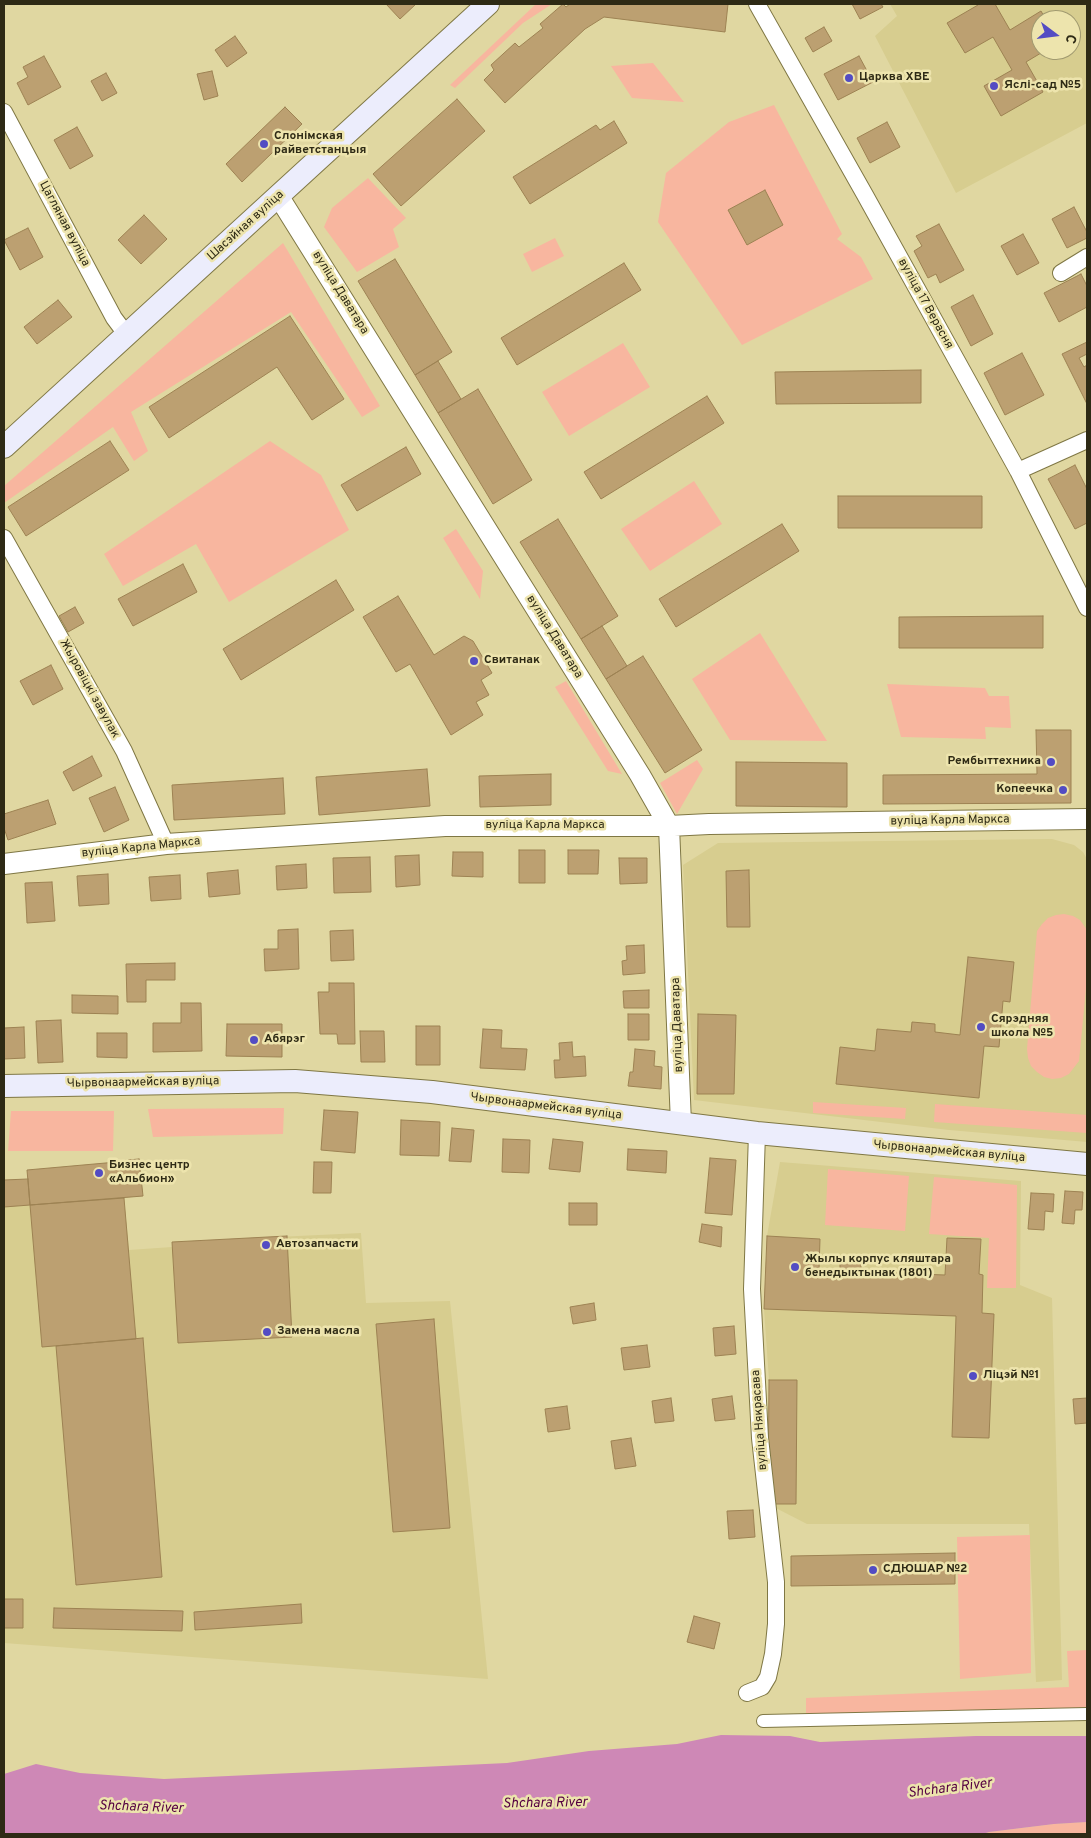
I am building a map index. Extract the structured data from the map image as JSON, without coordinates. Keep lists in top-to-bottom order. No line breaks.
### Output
{"streets":{"main road":["Шасэйная вуліца","Чырвонаармейская вуліца"],"street":["Цагляная вуліца","вуліца Даватара","вуліца 17 Верасня","Жыровіцкі завулак","вуліца Карла Маркса","вуліца Някрасава"]},"crossings":[["Цагляная вуліца","Шасэйная вуліца"],["Шасэйная вуліца","вуліца Даватара"],["вуліца Даватара","вуліца Карла Маркса"],["вуліца Даватара","Чырвонаармейская вуліца"],["Жыровіцкі завулак","вуліца Карла Маркса"],["Чырвонаармейская вуліца","вуліца Някрасава"]],"water":["Shchara River"],"places":["Царква ХВЕ","Яслі-сад №5","Слонімская райветстанцыя","Свитанак","Рембыттехника","Копеечка","Сярэдняя школа №5","Абярэг","Бизнес центр «Альбион»","Автозапчасти","Жылы корпус кляштара бенедыктынак (1801)","Замена масла","Ліцэй №1","СДЮШАР №2"],"north":"right"}
